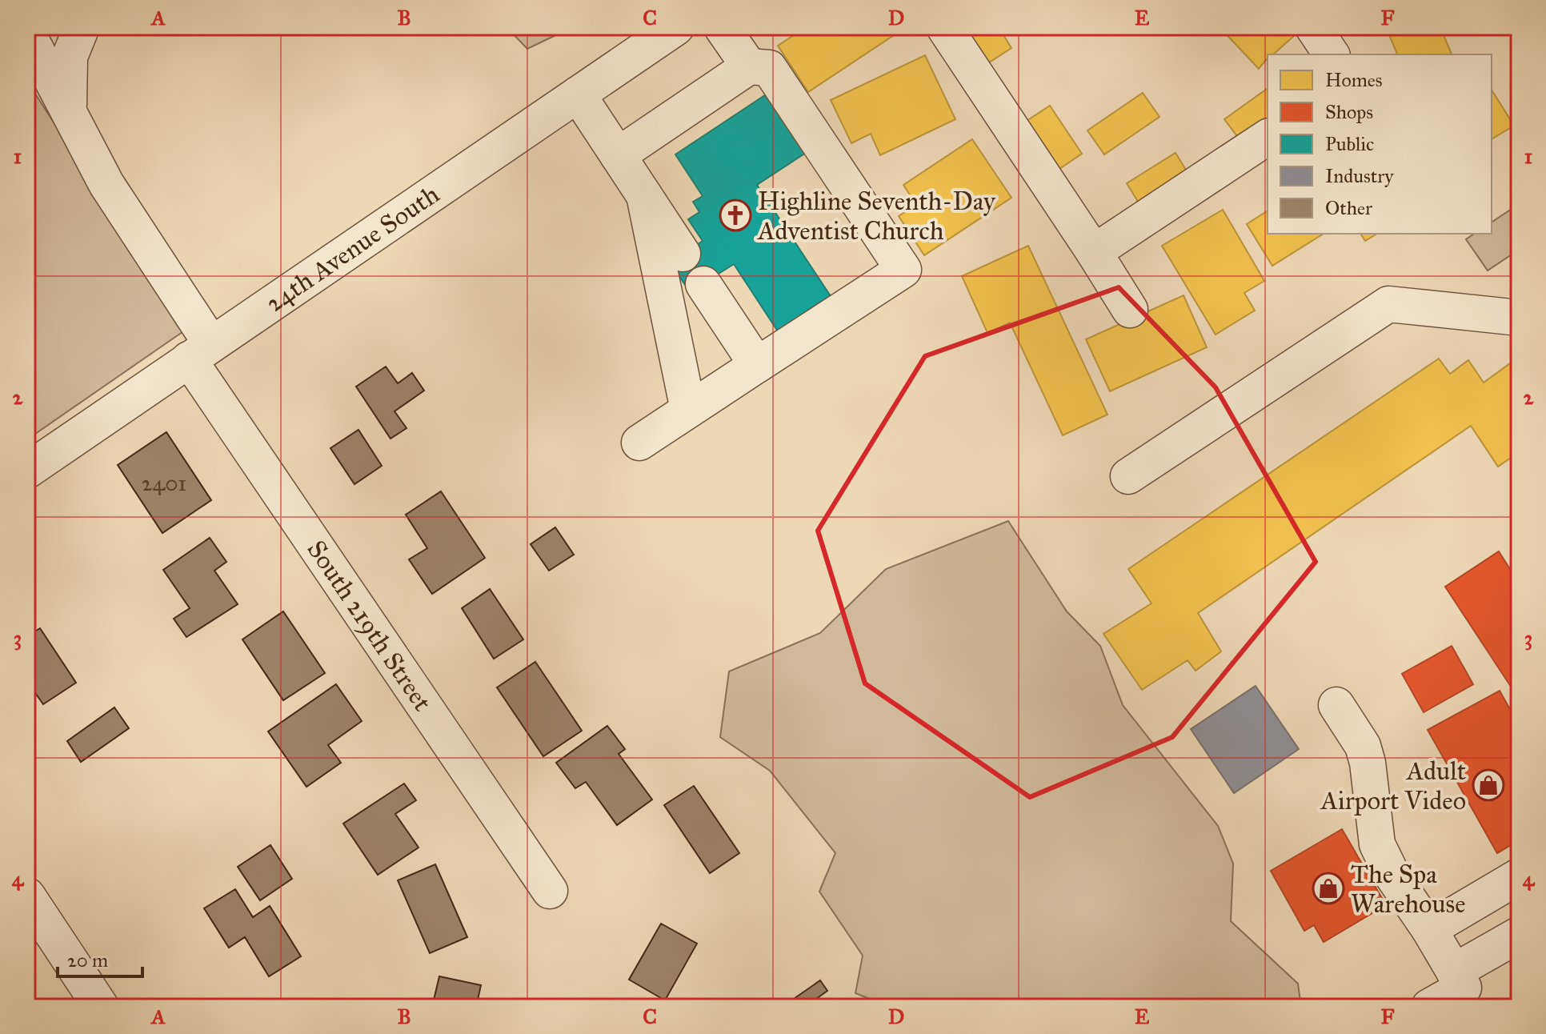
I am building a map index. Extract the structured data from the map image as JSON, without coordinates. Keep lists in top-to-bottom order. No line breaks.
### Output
{"streets":{"street":["24th Avenue South","South 219th Street"]},"crossings":[["24th Avenue South","South 219th Street"]],"places":{"church":["Highline Seventh-Day Adventist Church"],"shop":["Adult Airport Video","The Spa Warehouse"]},"house_numbers":["2401"],"legend":["Homes","Shops","Public","Industry","Other"],"scale_bar":"20 m","grid":{"columns":["A","B","C","D","E","F"],"rows":["1","2","3","4"]}}
